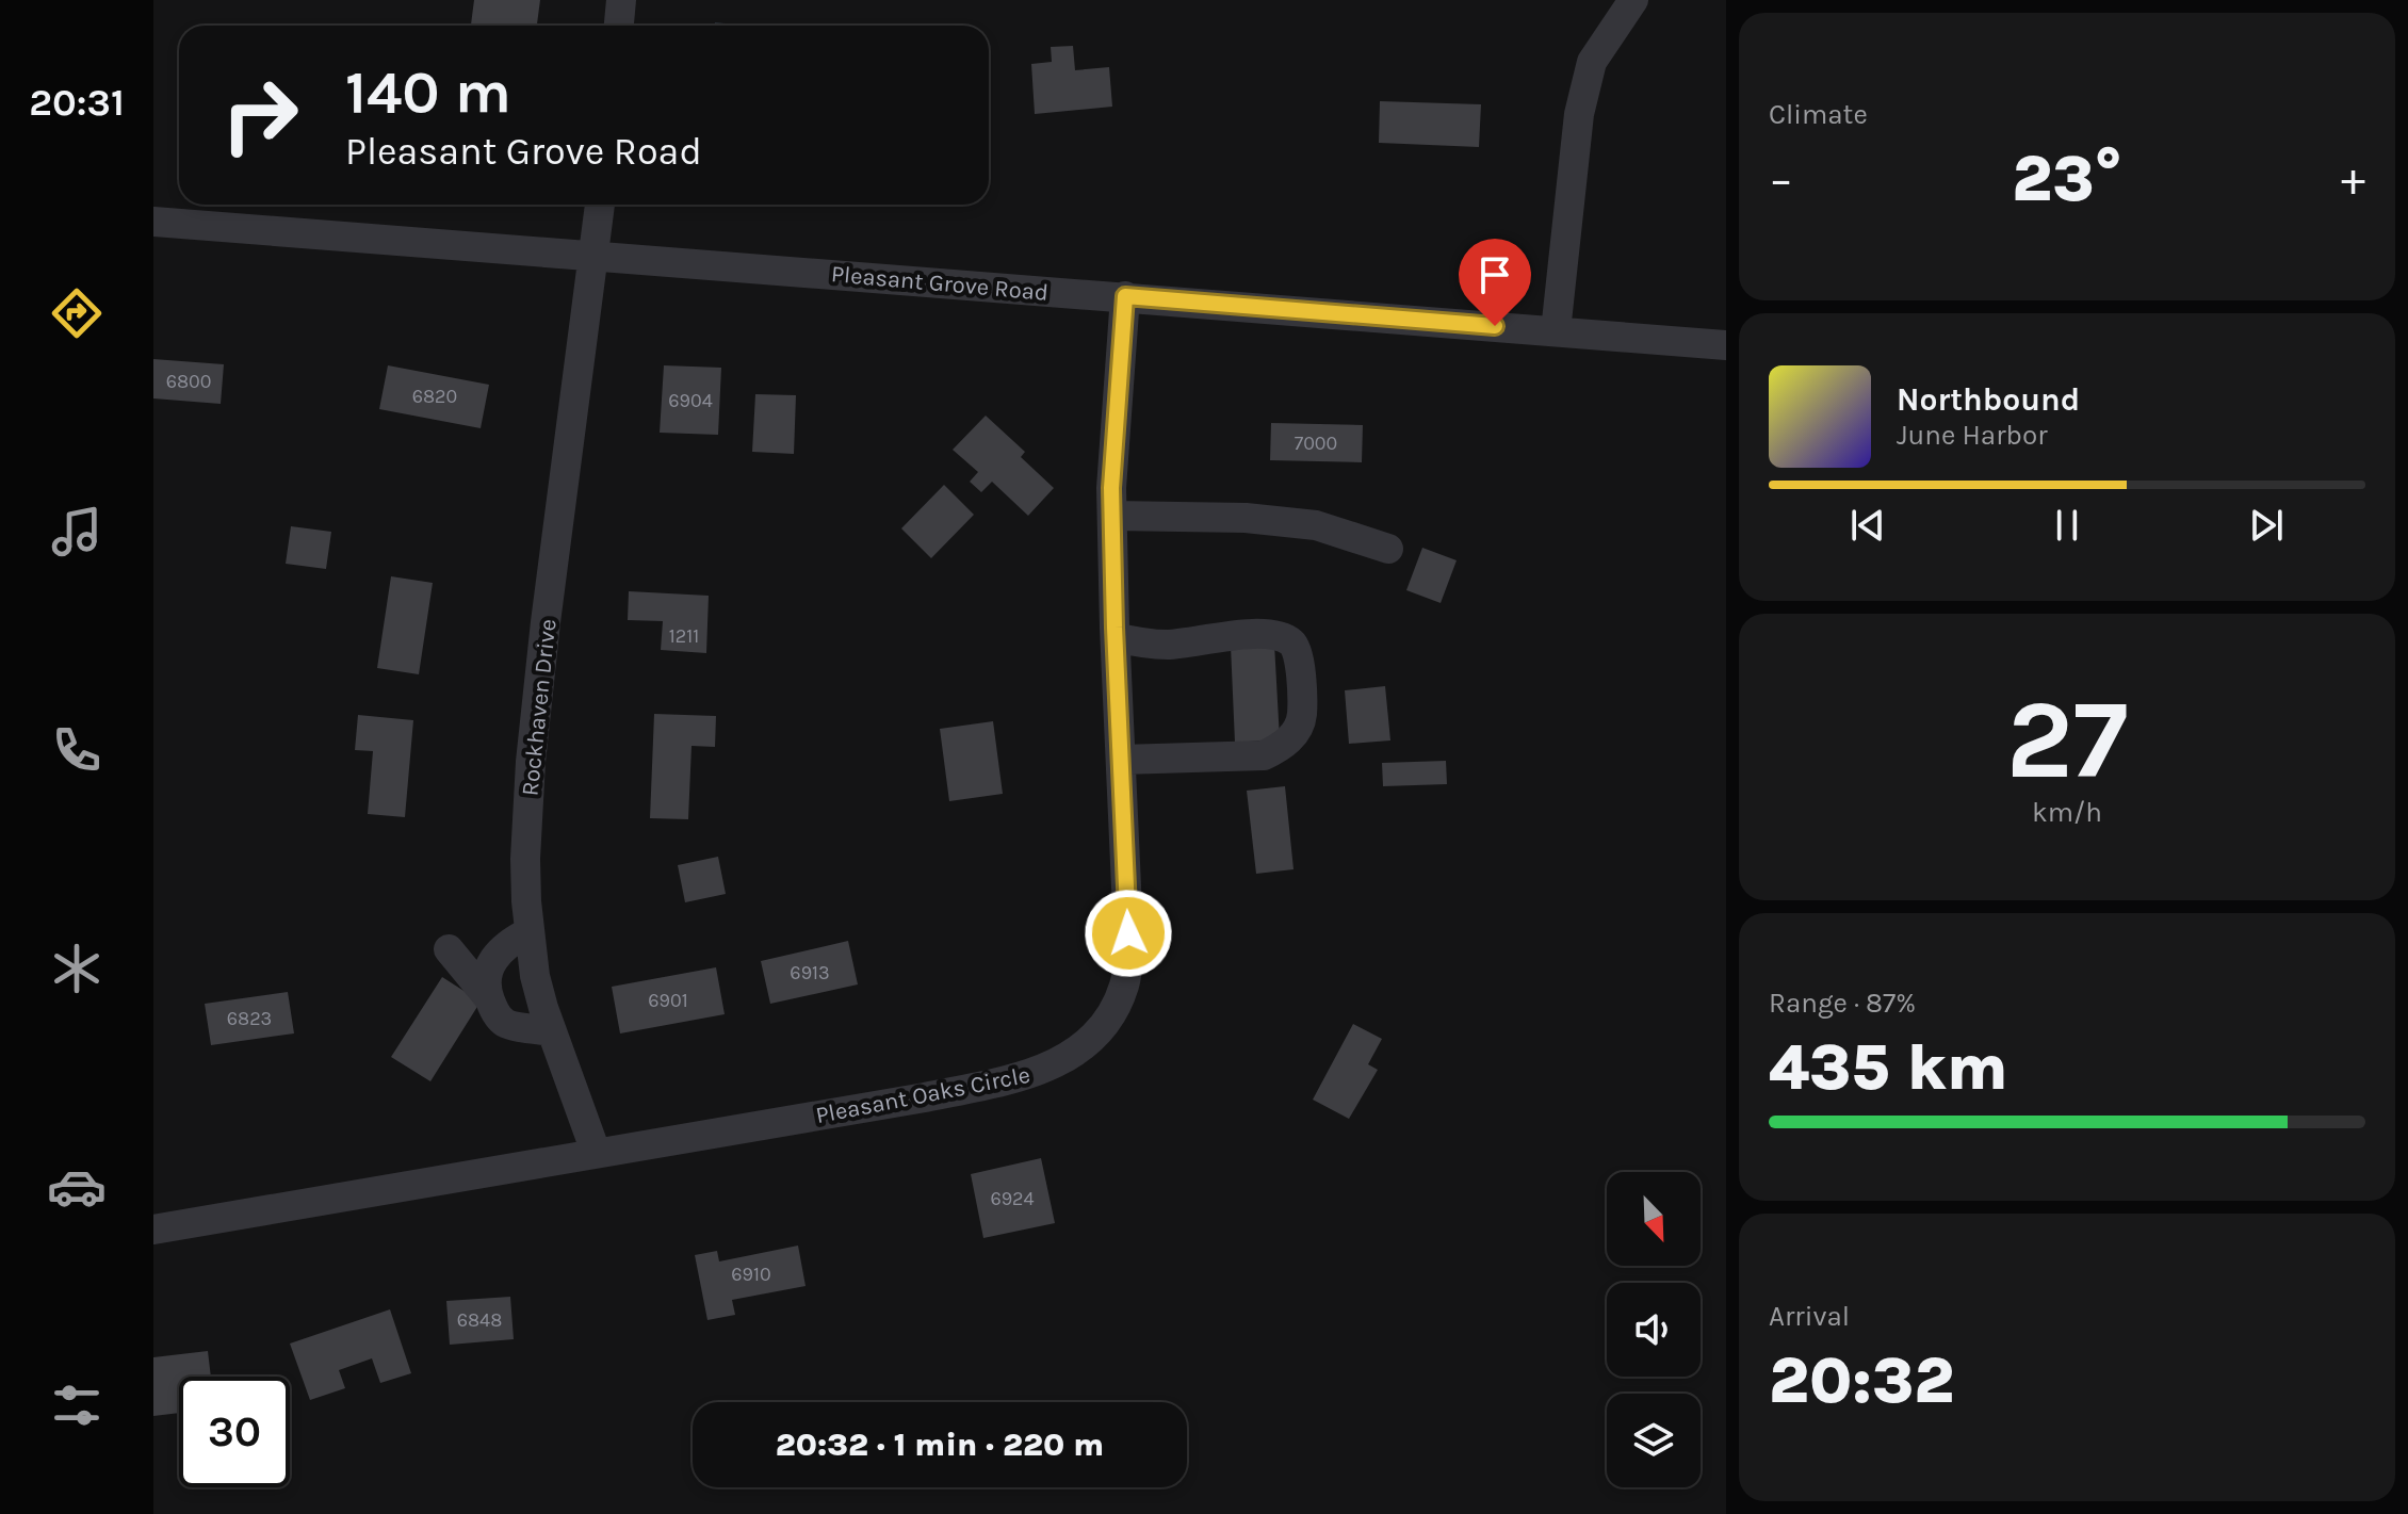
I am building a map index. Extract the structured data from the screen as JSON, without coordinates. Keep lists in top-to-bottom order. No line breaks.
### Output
{"streets":{"street":["Pleasant Grove Road","Rockhaven Drive","Pleasant Oaks Circle"]},"crossings":[["Pleasant Grove Road","Rockhaven Drive"],["Pleasant Grove Road","Pleasant Oaks Circle"],["Rockhaven Drive","Pleasant Oaks Circle"]],"house_numbers":["6800","6820","6904","7000","1211","6913","6901","6823","6924","6910","6848"],"north":"bottom right","page":{"tabs":"20:31","tile":["Climate",["27","km/h"],["Range · 87%","435 km"],["Arrival","20:32"]],"turn":["140 m","Pleasant Grove Road"],"heat":["−","23°","+"],"song":["Northbound","June Harbor"],"limit":"30","trip":"20:32 · 1 min · 220 m"}}
